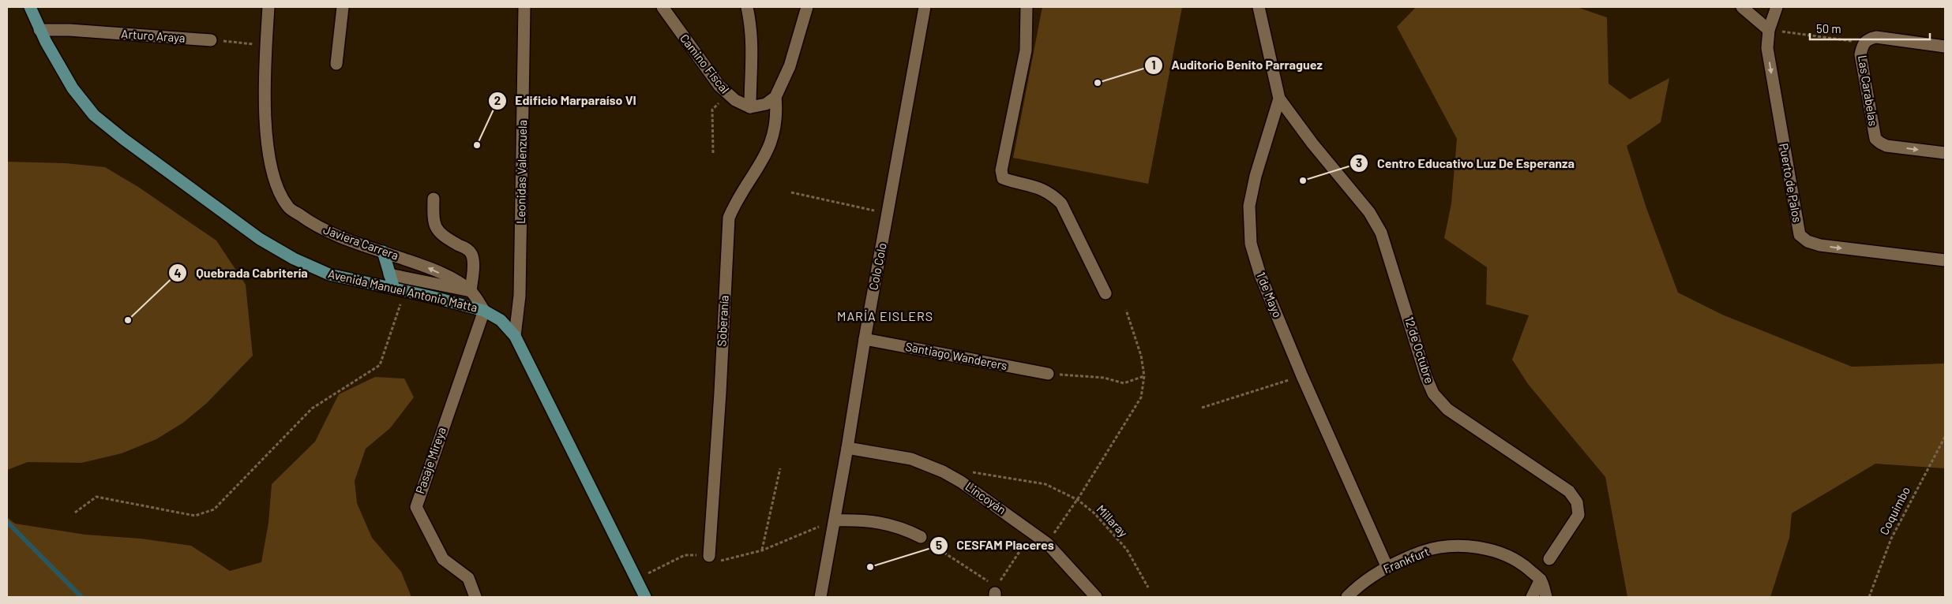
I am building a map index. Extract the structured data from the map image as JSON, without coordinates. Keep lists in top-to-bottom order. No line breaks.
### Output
{"streets":{"main road":["Avenida Manuel Antonio Matta"],"street":["Arturo Araya","Camino Fiscal","Las Carabelas","Leonidas Valenzuela","Puerto de Palos","Javiera Carrera","Colo Colo","1 de Mayo","Soberanía","12 de Octubre","Santiago Wanderers","Pasaje Mireya","Lincoyán","Frankfurt"],"path":["Coquimbo","Millaray"]},"crossings":[["Arturo Araya","Avenida Manuel Antonio Matta"],["Leonidas Valenzuela","Avenida Manuel Antonio Matta"],["Javiera Carrera","Avenida Manuel Antonio Matta"],["Javiera Carrera","Pasaje Mireya"],["Colo Colo","Santiago Wanderers"],["Colo Colo","Lincoyán"],["Avenida Manuel Antonio Matta","Pasaje Mireya"],["1 de Mayo","12 de Octubre"],["1 de Mayo","Frankfurt"]],"one_way":["Las Carabelas","Puerto de Palos"],"districts":["MARÍA EISLERS"],"places":["Auditorio Benito Parraguez","Edificio Marparaíso VI","Centro Educativo Luz De Esperanza","Quebrada Cabritería","CESFAM Placeres"],"scale_bar":"50 m"}
